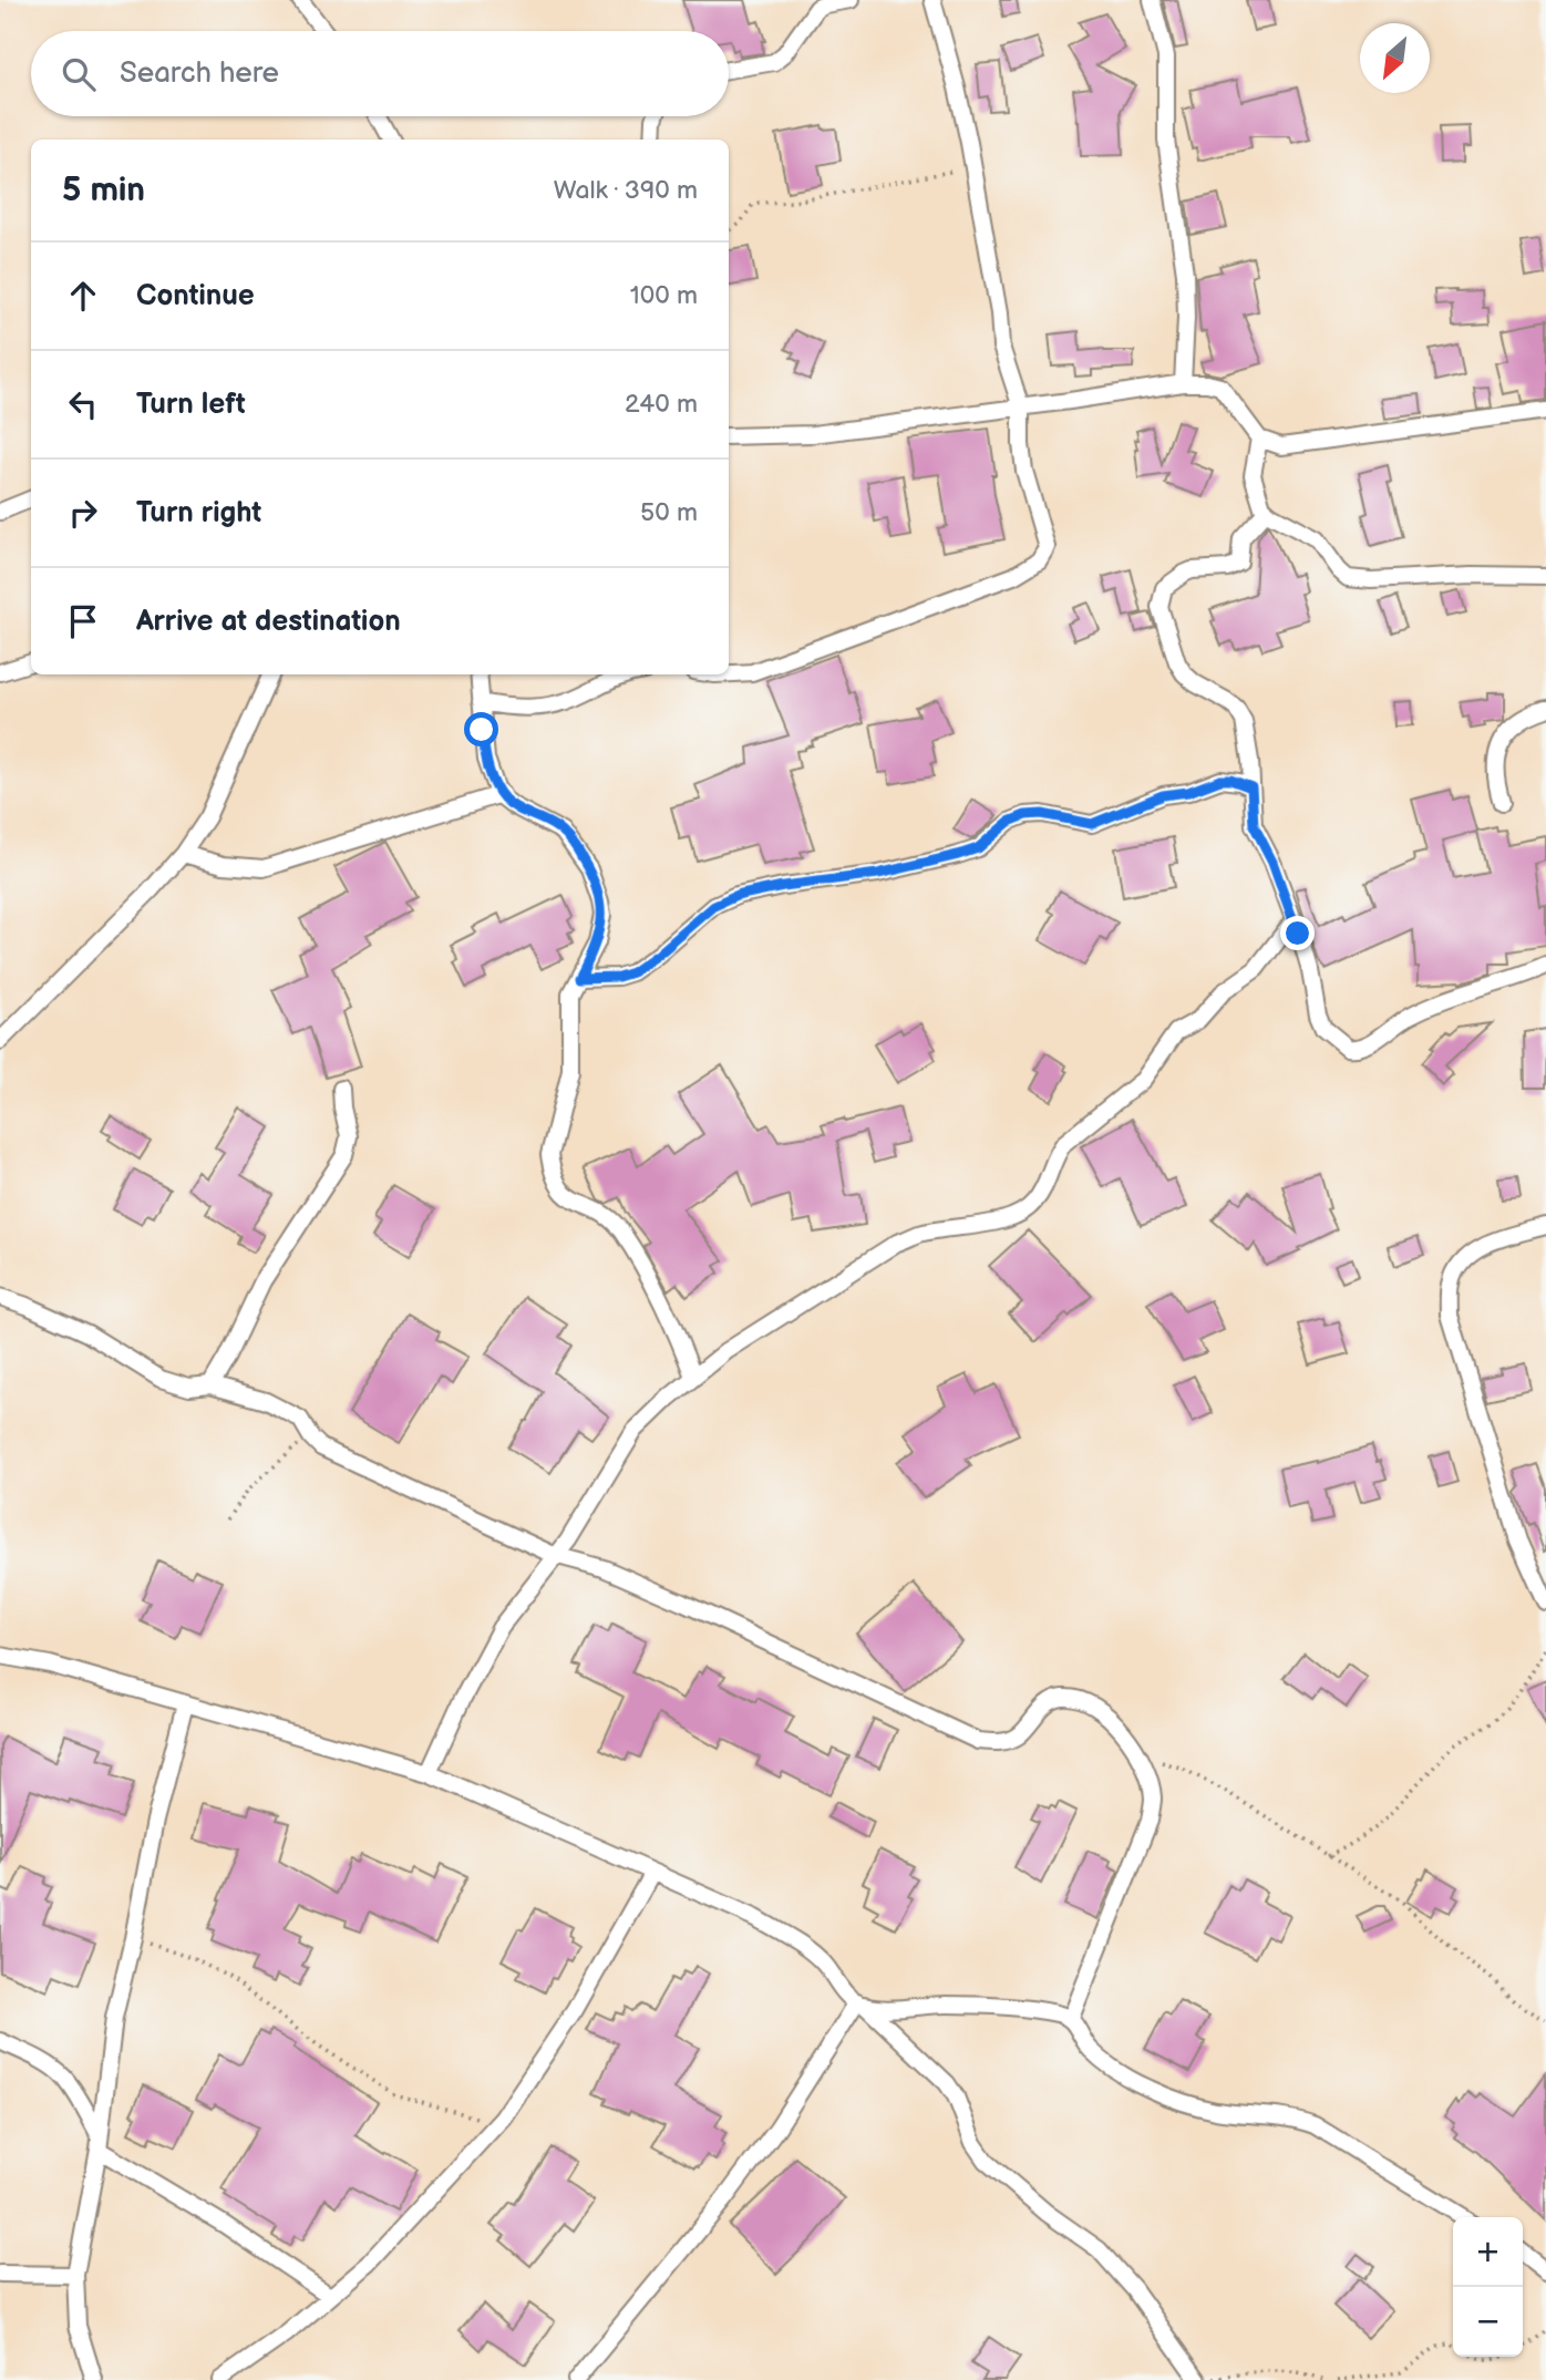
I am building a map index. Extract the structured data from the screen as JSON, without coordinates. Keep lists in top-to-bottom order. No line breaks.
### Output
{"north":"bottom left","page":{"search":"Search here","heading":["5 min","Walk · 390 m"],"list":[["Continue","100 m"],["Turn left","240 m"],["Turn right","50 m"],"Arrive at destination"],"map_buttons":["+","−"]}}
